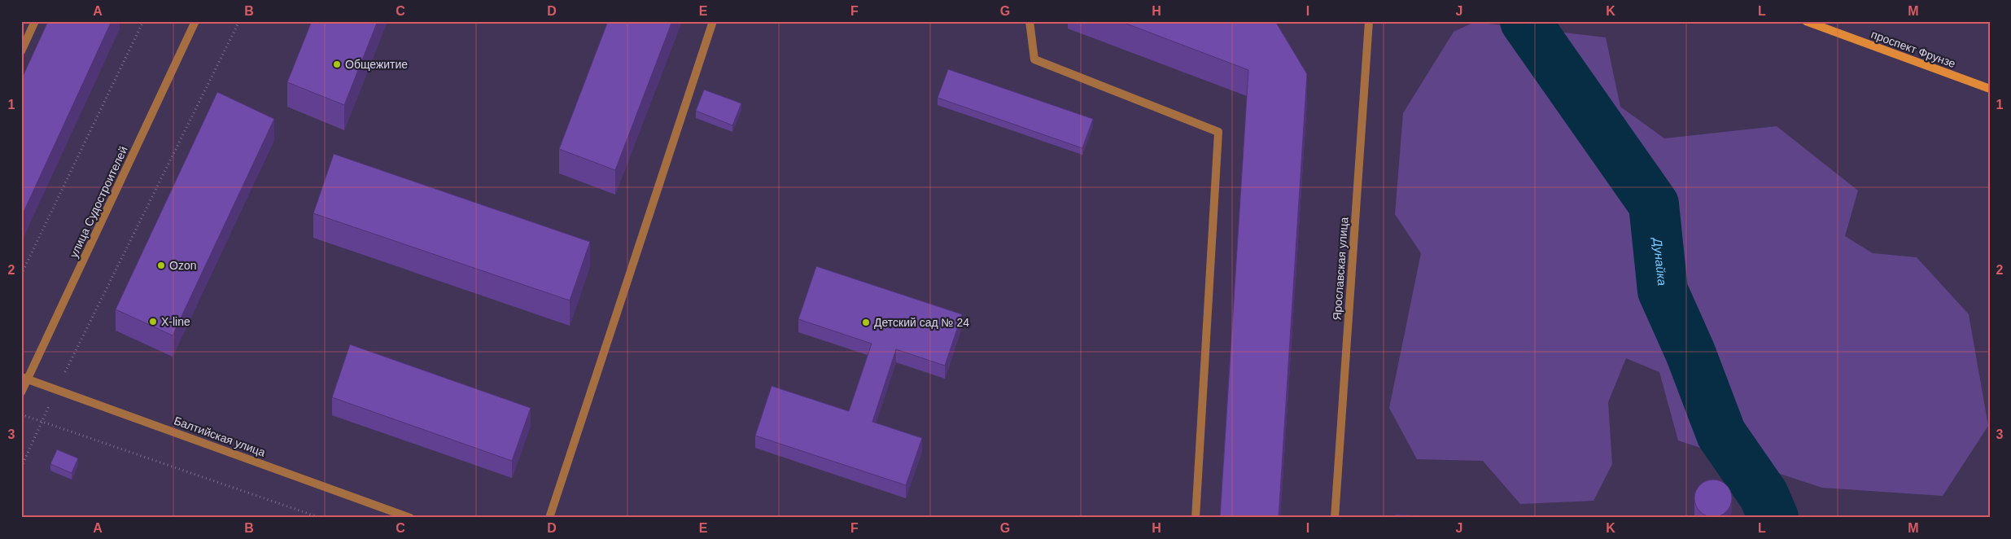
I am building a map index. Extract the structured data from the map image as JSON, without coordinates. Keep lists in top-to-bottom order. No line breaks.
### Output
{"streets":{"main road":["проспект Фрунзе"],"street":["улица Судостроителей","Ярославская улица","Балтийская улица"]},"crossings":[["улица Судостроителей","Балтийская улица"]],"water":["Дунайка"],"places":["Общежитие","Ozon","X-line","Детский сад № 24"],"grid":{"columns":["A","B","C","D","E","F","G","H","I","J","K","L","M"],"rows":["1","2","3"]}}
